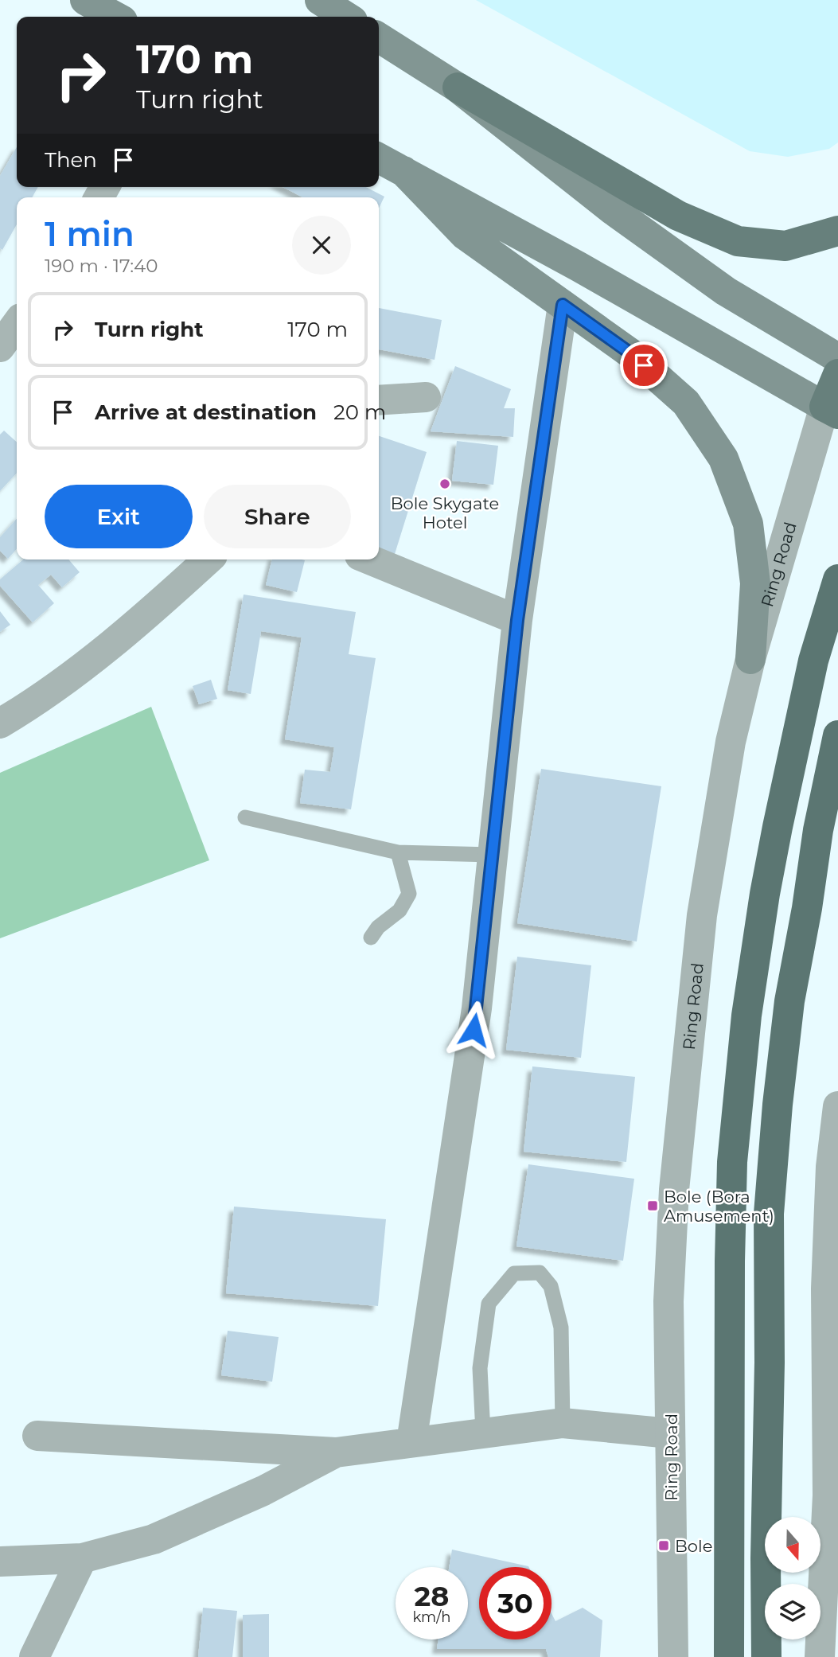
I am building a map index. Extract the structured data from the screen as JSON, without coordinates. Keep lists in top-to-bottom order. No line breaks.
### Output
{"streets":{"main road":["Ring Road"]},"places":{"other":["Bole Skygate Hotel"],"transit":["Bole (Bora Amusement)","Bole"]},"north":"bottom","page":{"turn":["170 m","Turn right"],"then":"Then","heading":["1 min","190 m · 17:40"],"list":[{"name":"Turn right","value":"170 m"},{"name":"Arrive at destination","value":"20 m"}],"buttons":["Exit","Share"],"speed":"28 km/h","limit":"30"}}
